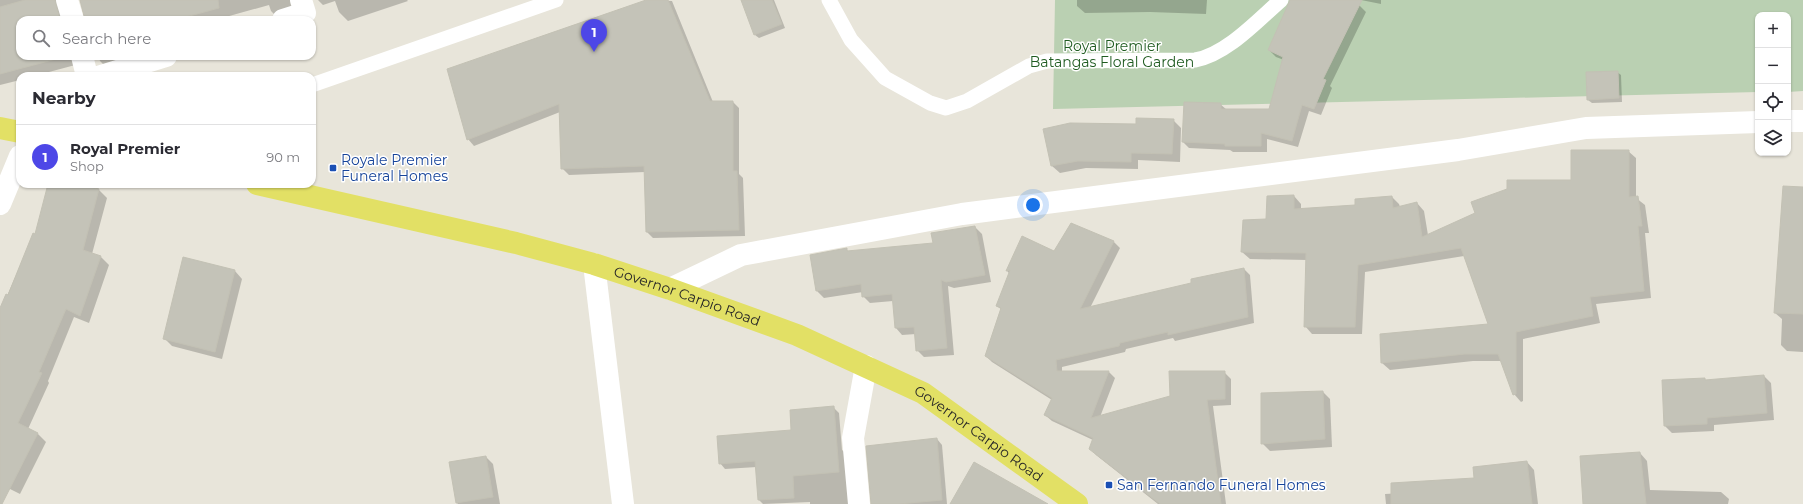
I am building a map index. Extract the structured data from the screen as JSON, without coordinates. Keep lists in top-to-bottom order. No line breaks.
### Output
{"streets":{"main road":["Governor Carpio Road"]},"parks":["Royal Premier Batangas Floral Garden"],"places":{"transit":["Royale Premier Funeral Homes","San Fernando Funeral Homes"]},"page":{"map_buttons":["+","−"],"search":"Search here","pins":"1","heading":"Nearby","list":[{"mark":"1","name":"Royal Premier","note":"Shop","value":"90 m"}]}}
